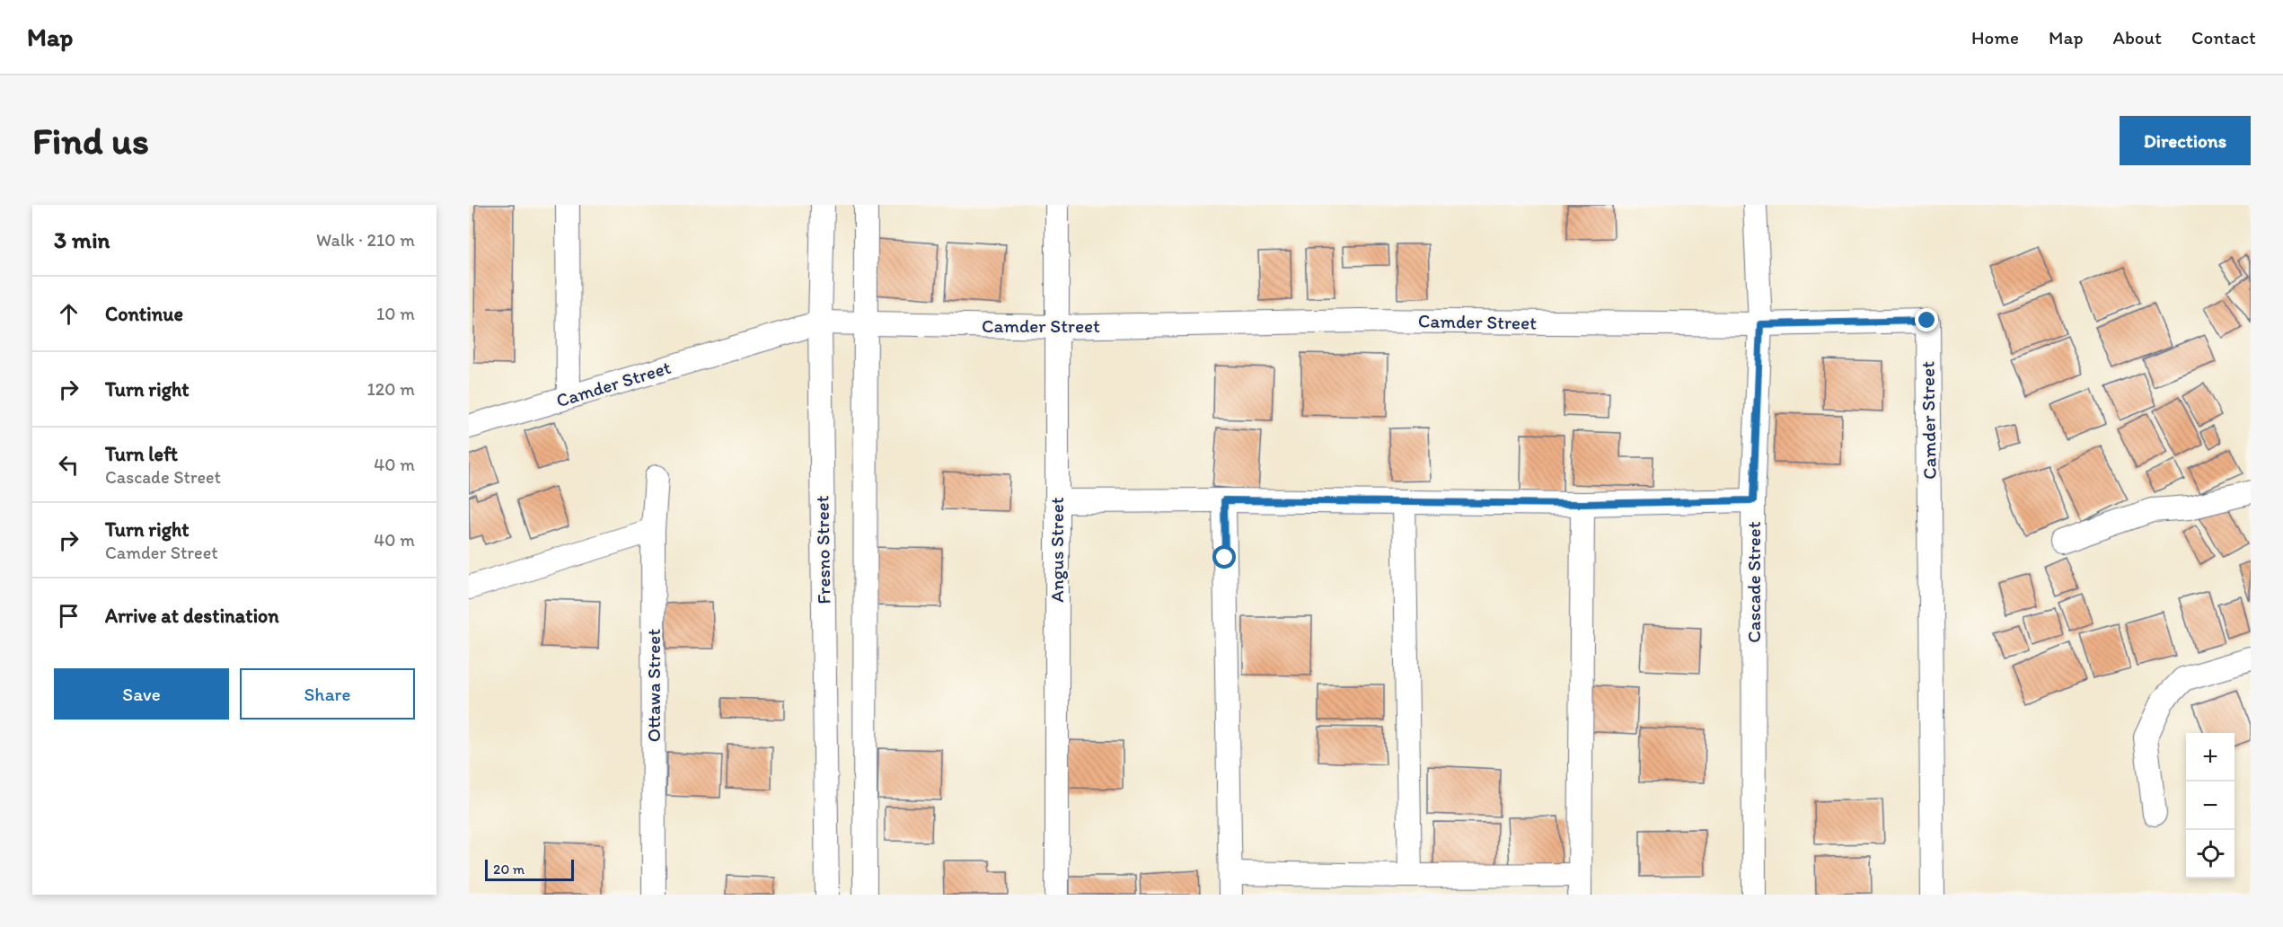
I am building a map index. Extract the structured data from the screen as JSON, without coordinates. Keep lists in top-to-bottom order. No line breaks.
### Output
{"streets":{"street":["Camder Street","Fresno Street","Angus Street","Cascade Street","Ottawa Street"]},"crossings":[["Camder Street","Fresno Street"],["Camder Street","Angus Street"],["Camder Street","Cascade Street"]],"scale_bar":"20 m","page":{"header":"Map","nav":["Home","Map","About","Contact"],"buttons":["Directions",["Save","Share"]],"title":"Find us","heading":["3 min","Walk · 210 m"],"list":[["Continue","10 m"],["Turn right","120 m"],["Turn left","Cascade Street","40 m"],["Turn right","Camder Street","40 m"],"Arrive at destination"],"map_buttons":["+","−"],"scale":"20 m"}}
